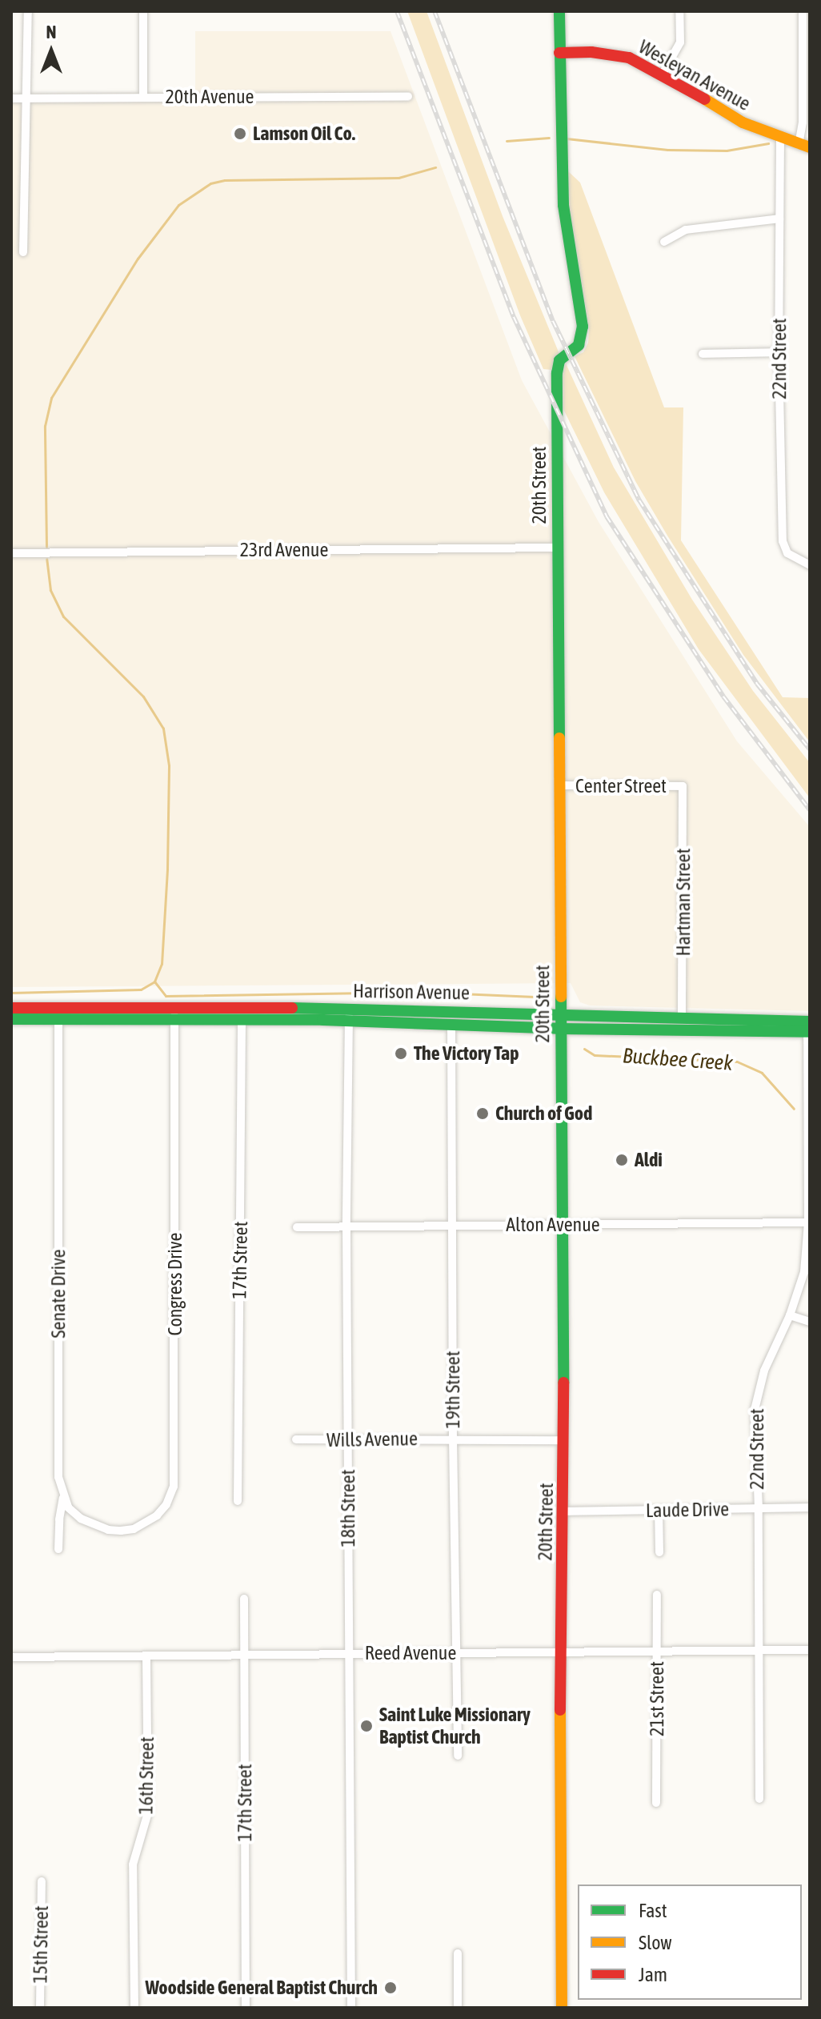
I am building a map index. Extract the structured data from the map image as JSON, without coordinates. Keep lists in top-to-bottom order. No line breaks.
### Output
{"streets":{"street":["Wesleyan Avenue","20th Avenue","22nd Street","20th Street","23rd Avenue","Center Street","Hartman Street","Harrison Avenue","Alton Avenue","17th Street","Congress Drive","Senate Drive","19th Street","Wills Avenue","18th Street","Laude Drive","Reed Avenue","21st Street","16th Street","15th Street"]},"crossings":[["Wesleyan Avenue","22nd Street"],["Wesleyan Avenue","20th Street"],["22nd Street","Harrison Avenue"],["22nd Street","Alton Avenue"],["22nd Street","Laude Drive"],["22nd Street","Reed Avenue"],["20th Street","23rd Avenue"],["20th Street","Center Street"],["20th Street","Harrison Avenue"],["20th Street","Alton Avenue"],["20th Street","Wills Avenue"],["20th Street","Laude Drive"],["20th Street","Reed Avenue"],["Center Street","Hartman Street"],["Hartman Street","Harrison Avenue"],["Harrison Avenue","17th Street"],["Harrison Avenue","Congress Drive"],["Harrison Avenue","Senate Drive"],["Harrison Avenue","19th Street"],["Harrison Avenue","18th Street"],["Alton Avenue","19th Street"],["Alton Avenue","18th Street"],["17th Street","Reed Avenue"],["Congress Drive","Senate Drive"],["19th Street","Wills Avenue"],["19th Street","Reed Avenue"],["Wills Avenue","18th Street"],["18th Street","Reed Avenue"],["Reed Avenue","21st Street"],["Reed Avenue","16th Street"]],"water":["Buckbee Creek"],"places":["Lamson Oil Co.","The Victory Tap","Church of God","Aldi","Saint Luke Missionary Baptist Church","Woodside General Baptist Church"],"legend":["Fast","Slow","Jam"],"north":"top"}
